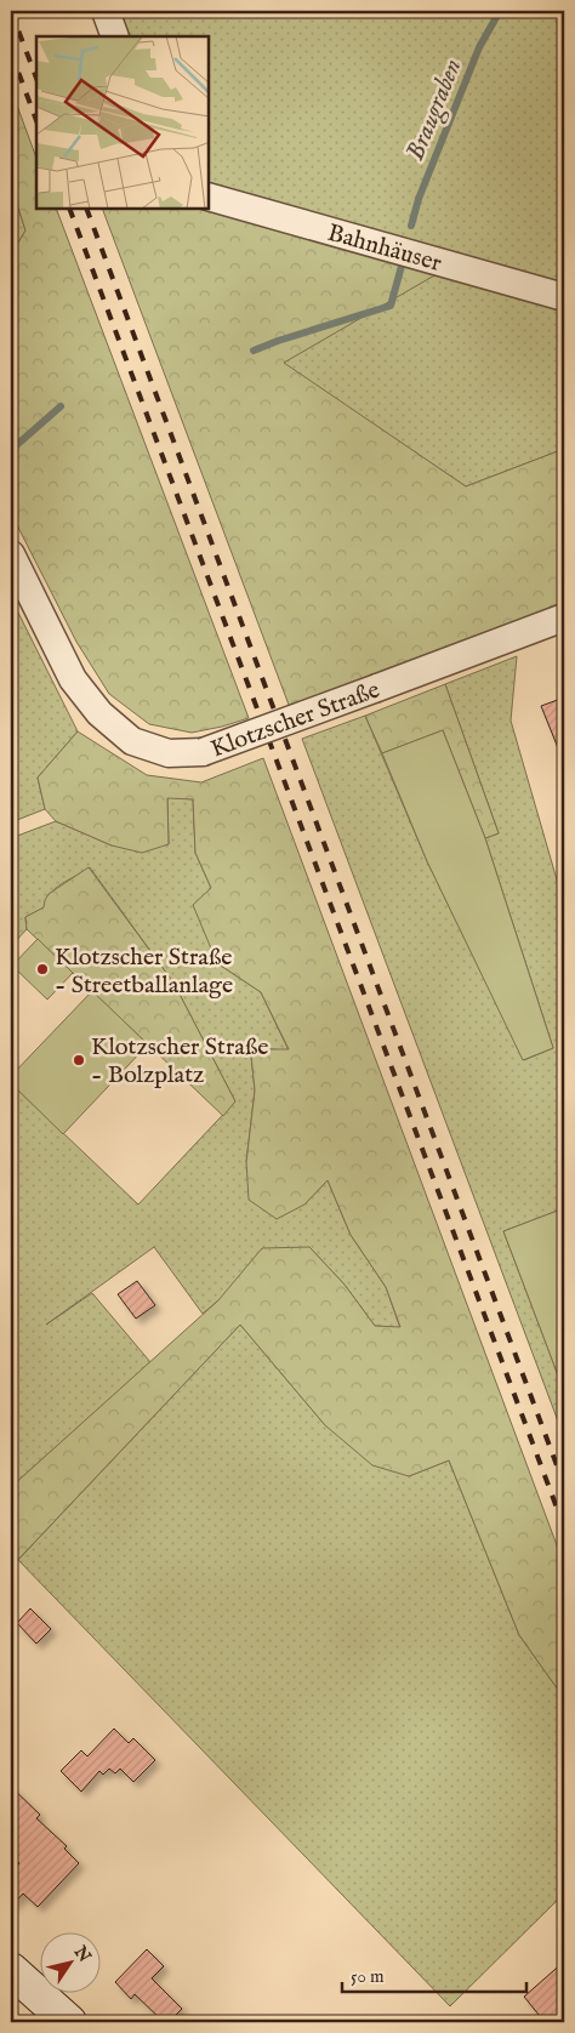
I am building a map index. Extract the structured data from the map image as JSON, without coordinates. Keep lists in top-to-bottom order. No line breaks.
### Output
{"streets":{"street":["Bahnhäuser","Klotzscher Straße"]},"water":["Braugraben"],"places":["Klotzscher Straße - Streetballanlage","Klotzscher Straße - Bolzplatz"],"scale_bar":"50 m","north":"top right"}
